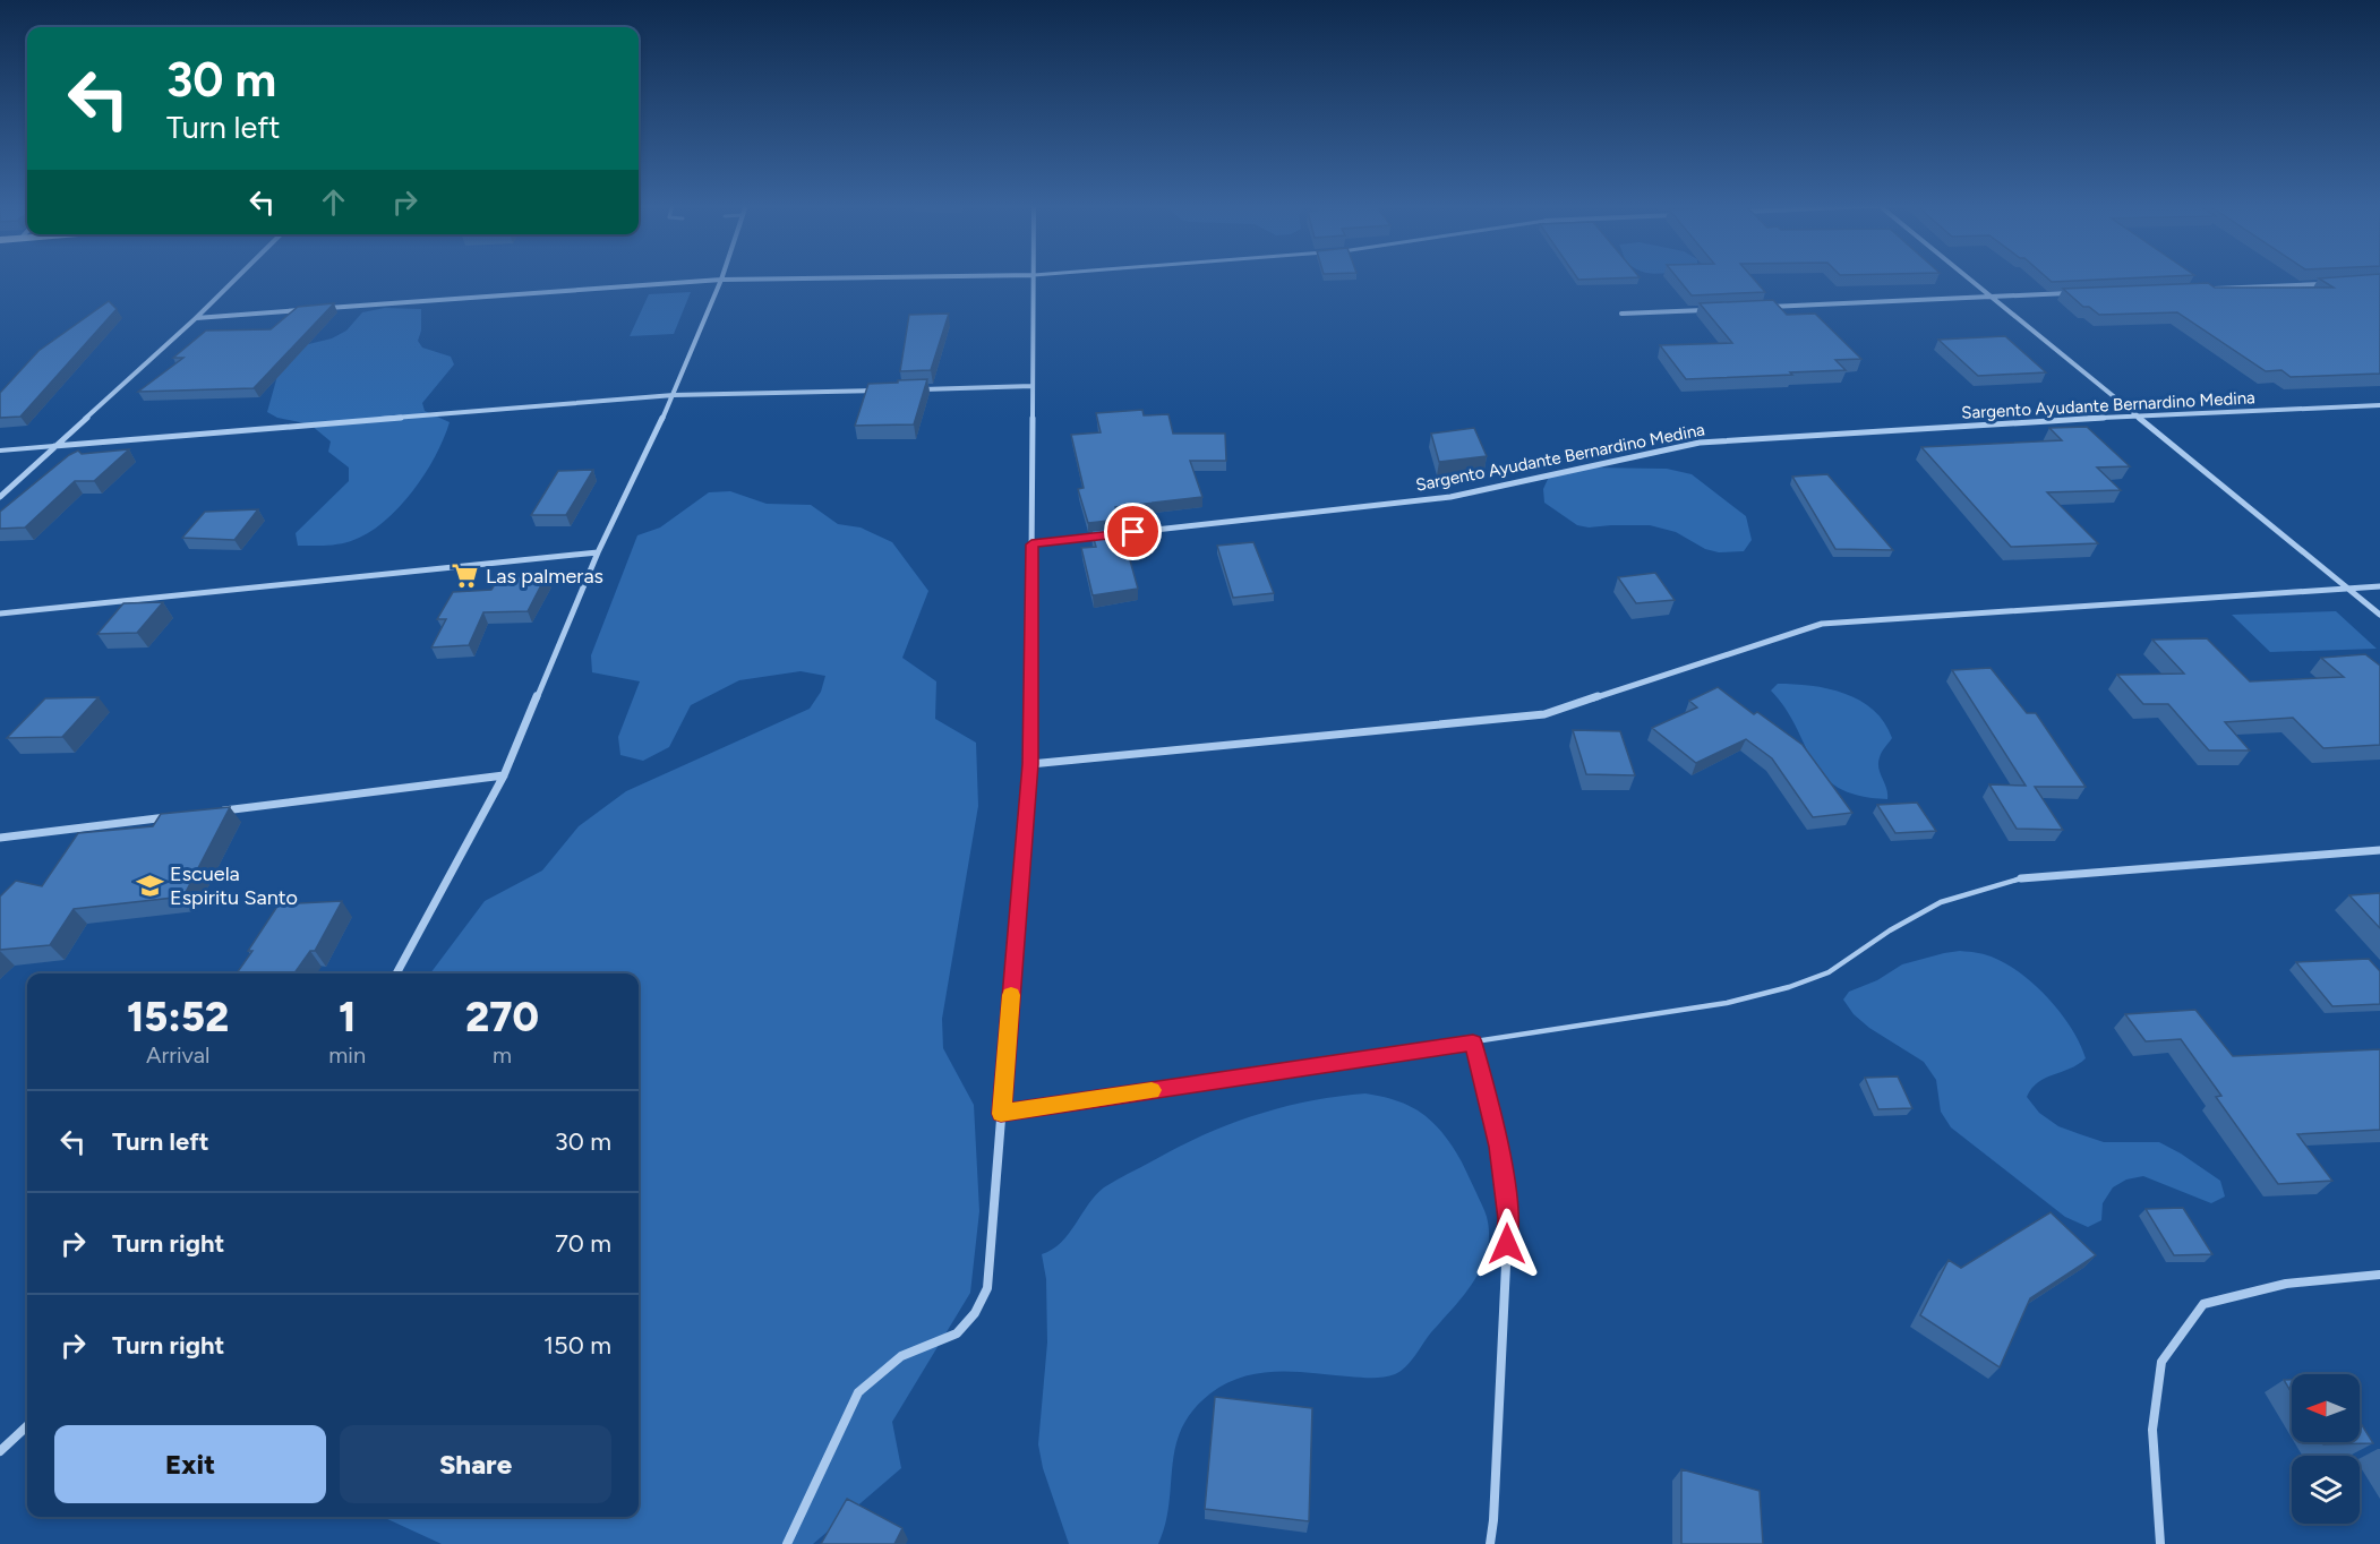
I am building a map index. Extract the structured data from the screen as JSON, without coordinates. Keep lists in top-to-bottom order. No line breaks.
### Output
{"streets":{"street":["Sargento Ayudante Bernardino Medina"]},"places":{"supermarket":["Las palmeras"],"school or university":["Escuela Espiritu Santo"]},"north":"left","page":{"turn":["30 m","Turn left"],"eta":["15:52","Arrival","1","min","270","m"],"list":[{"name":"Turn left","value":"30 m"},{"name":"Turn right","value":"70 m"},{"name":"Turn right","value":"150 m"}],"buttons":["Exit","Share"]}}
